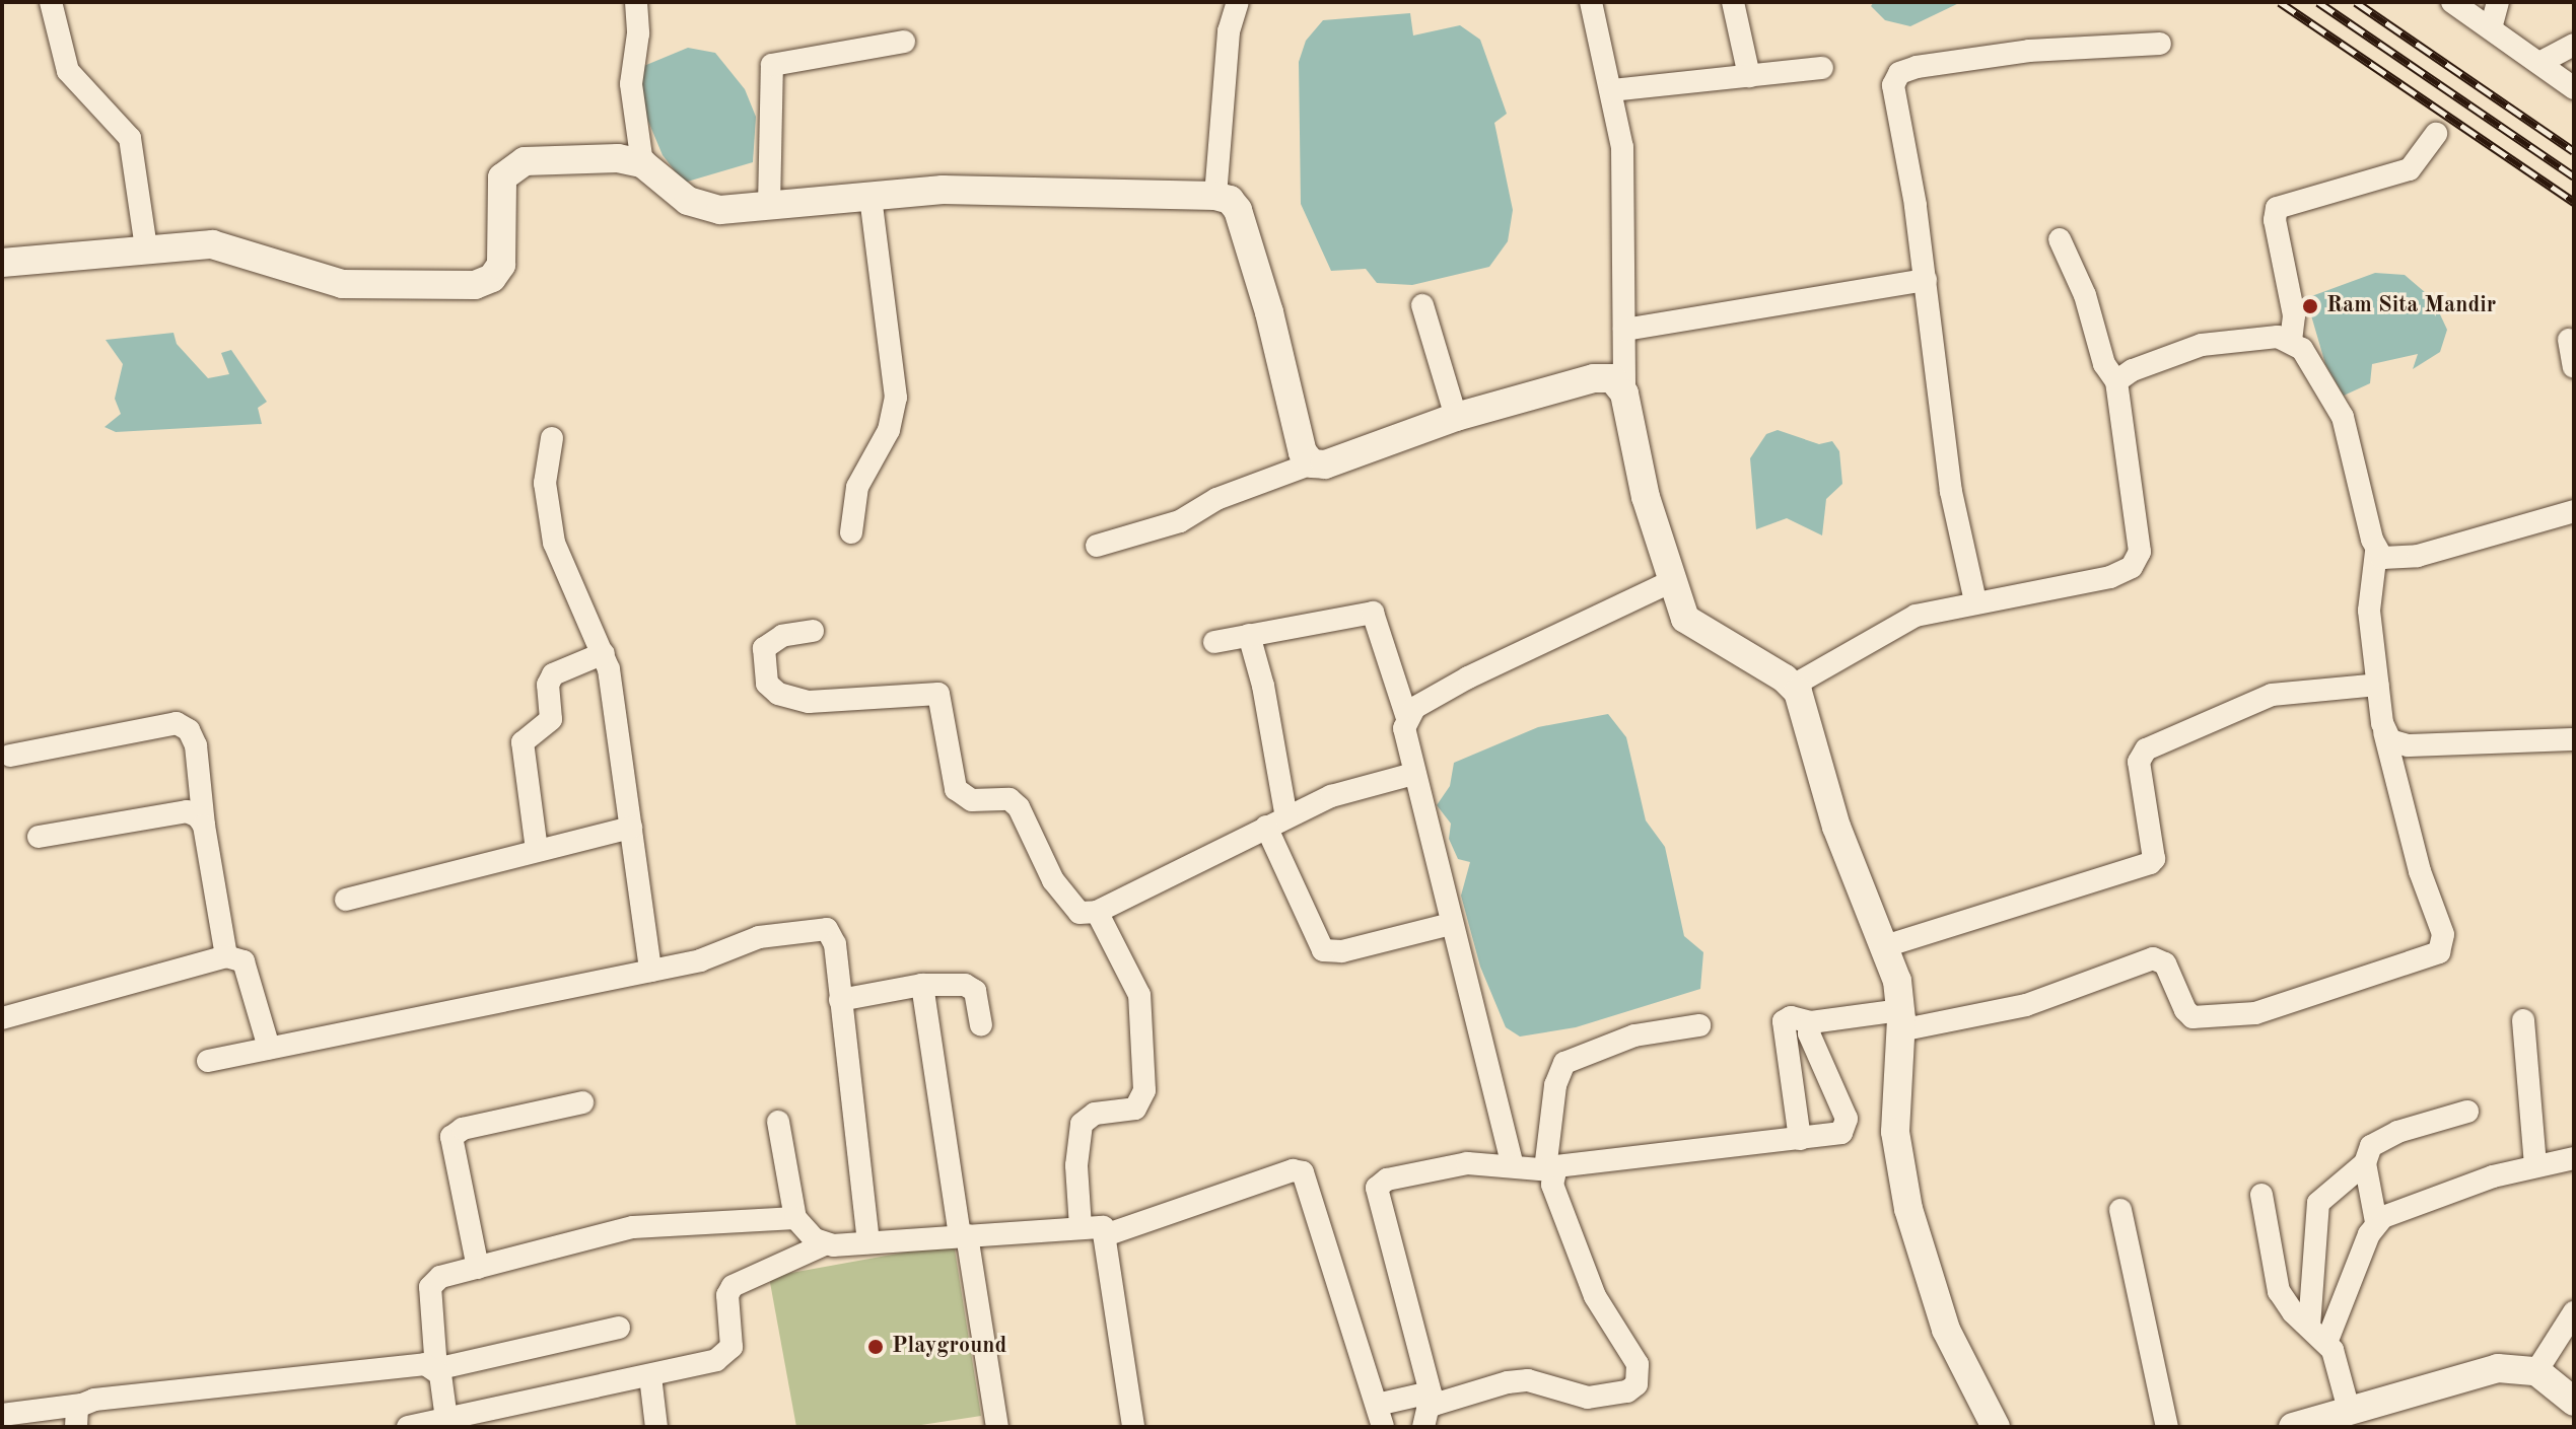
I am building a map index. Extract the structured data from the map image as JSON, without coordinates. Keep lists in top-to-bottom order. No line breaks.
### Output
{"places":["Ram Sita Mandir","Playground"]}
